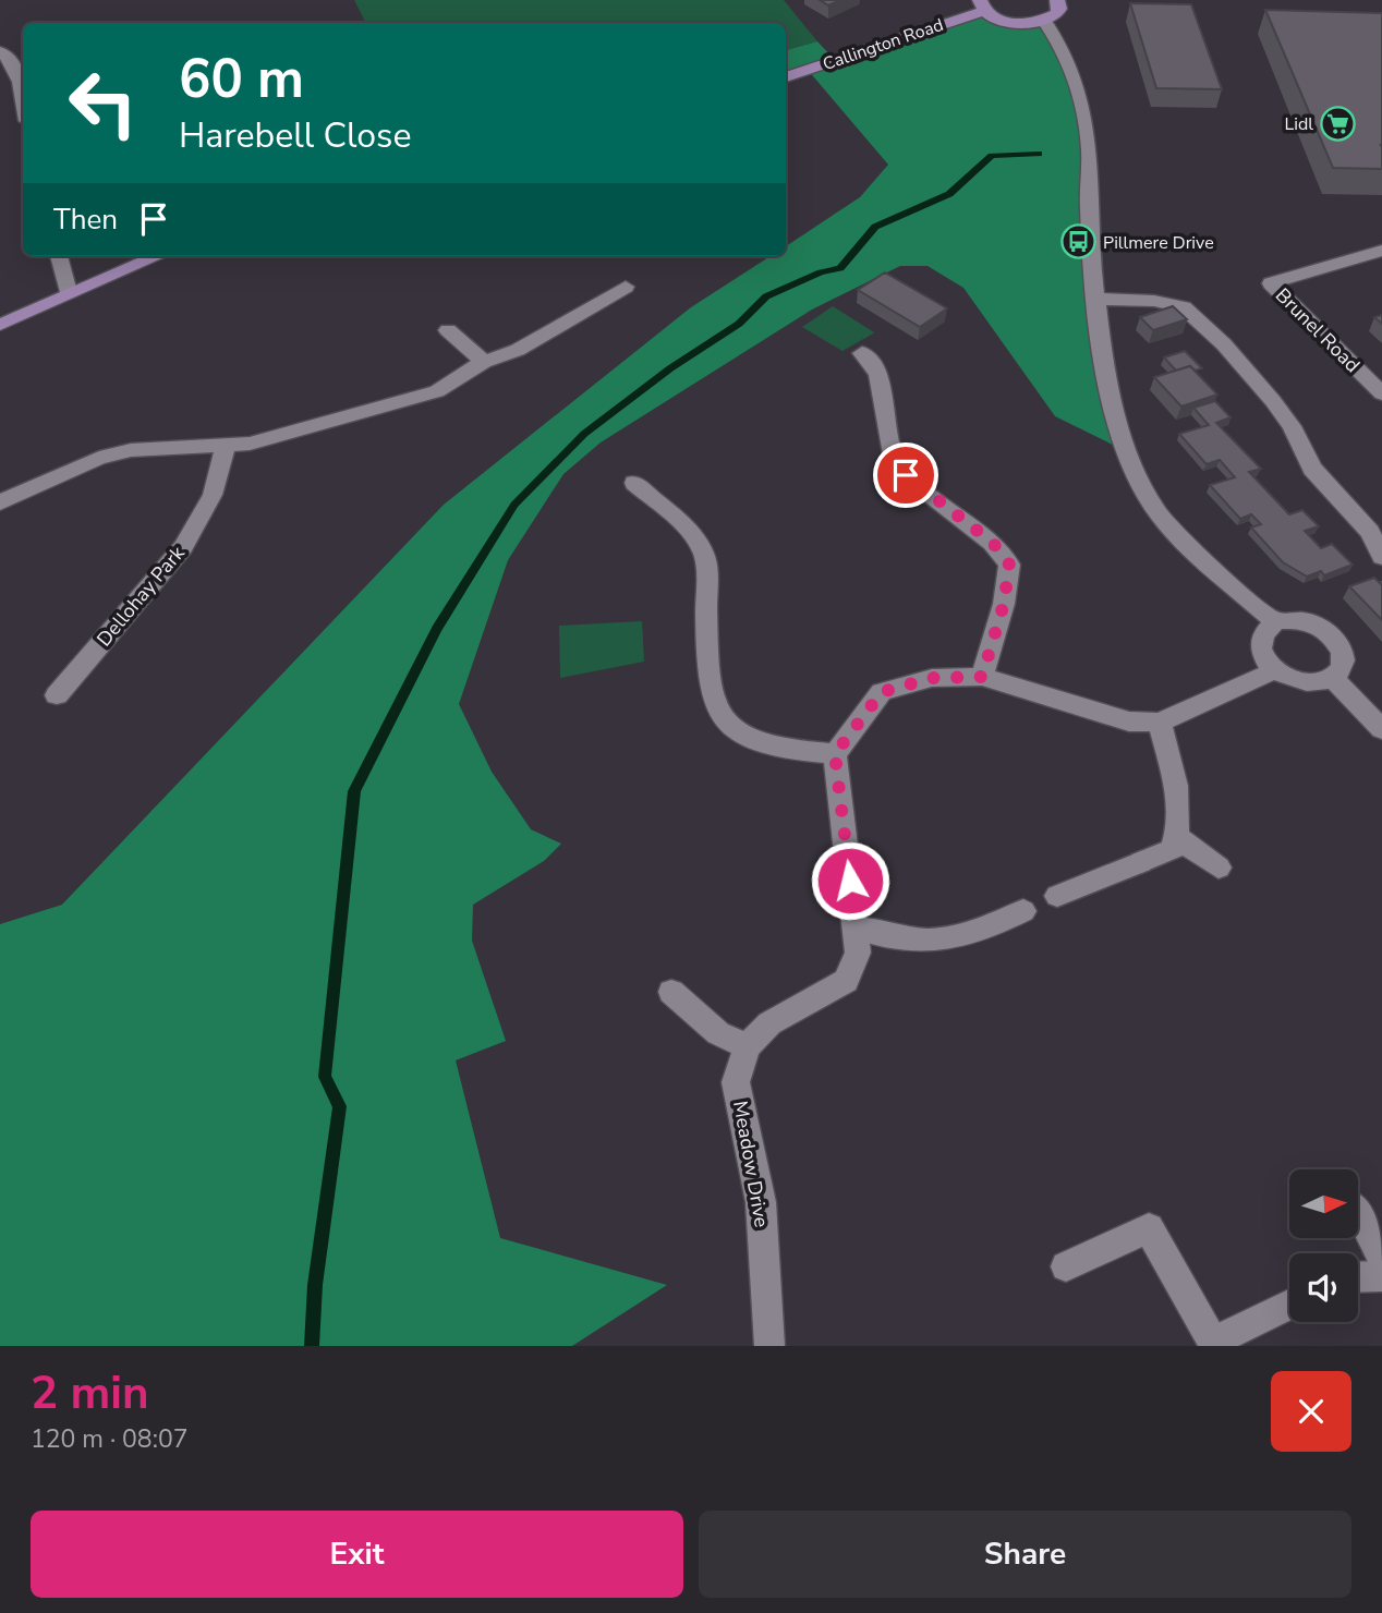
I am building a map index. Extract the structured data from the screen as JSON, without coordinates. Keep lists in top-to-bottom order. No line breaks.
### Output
{"streets":{"main road":["Callington Road"],"street":["Brunel Road","Dellohay Park","Meadow Drive"]},"places":{"supermarket":["Lidl"],"bus stop":["Pillmere Drive"]},"north":"right","page":{"turn":["60 m","Harebell Close"],"then":"Then","heading":["2 min","120 m · 08:07"],"buttons":["Exit","Share"]}}
